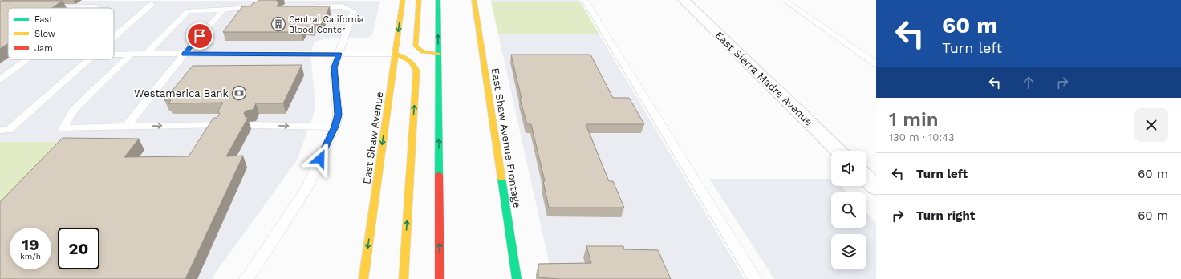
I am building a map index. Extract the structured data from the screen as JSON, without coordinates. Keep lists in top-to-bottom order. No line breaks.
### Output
{"streets":{"main road":["East Shaw Avenue","East Shaw Avenue Frontage"],"street":["East Sierra Madre Avenue"]},"places":{"building":["Central California Blood Center"],"bank":["Westamerica Bank"]},"legend":["Fast","Slow","Jam"],"page":{"turn":["60 m","Turn left"],"heading":["1 min","130 m · 10:43"],"list":[{"name":"Turn left","value":"60 m"},{"name":"Turn right","value":"60 m"}],"speed":"19 km/h","limit":"20"}}
